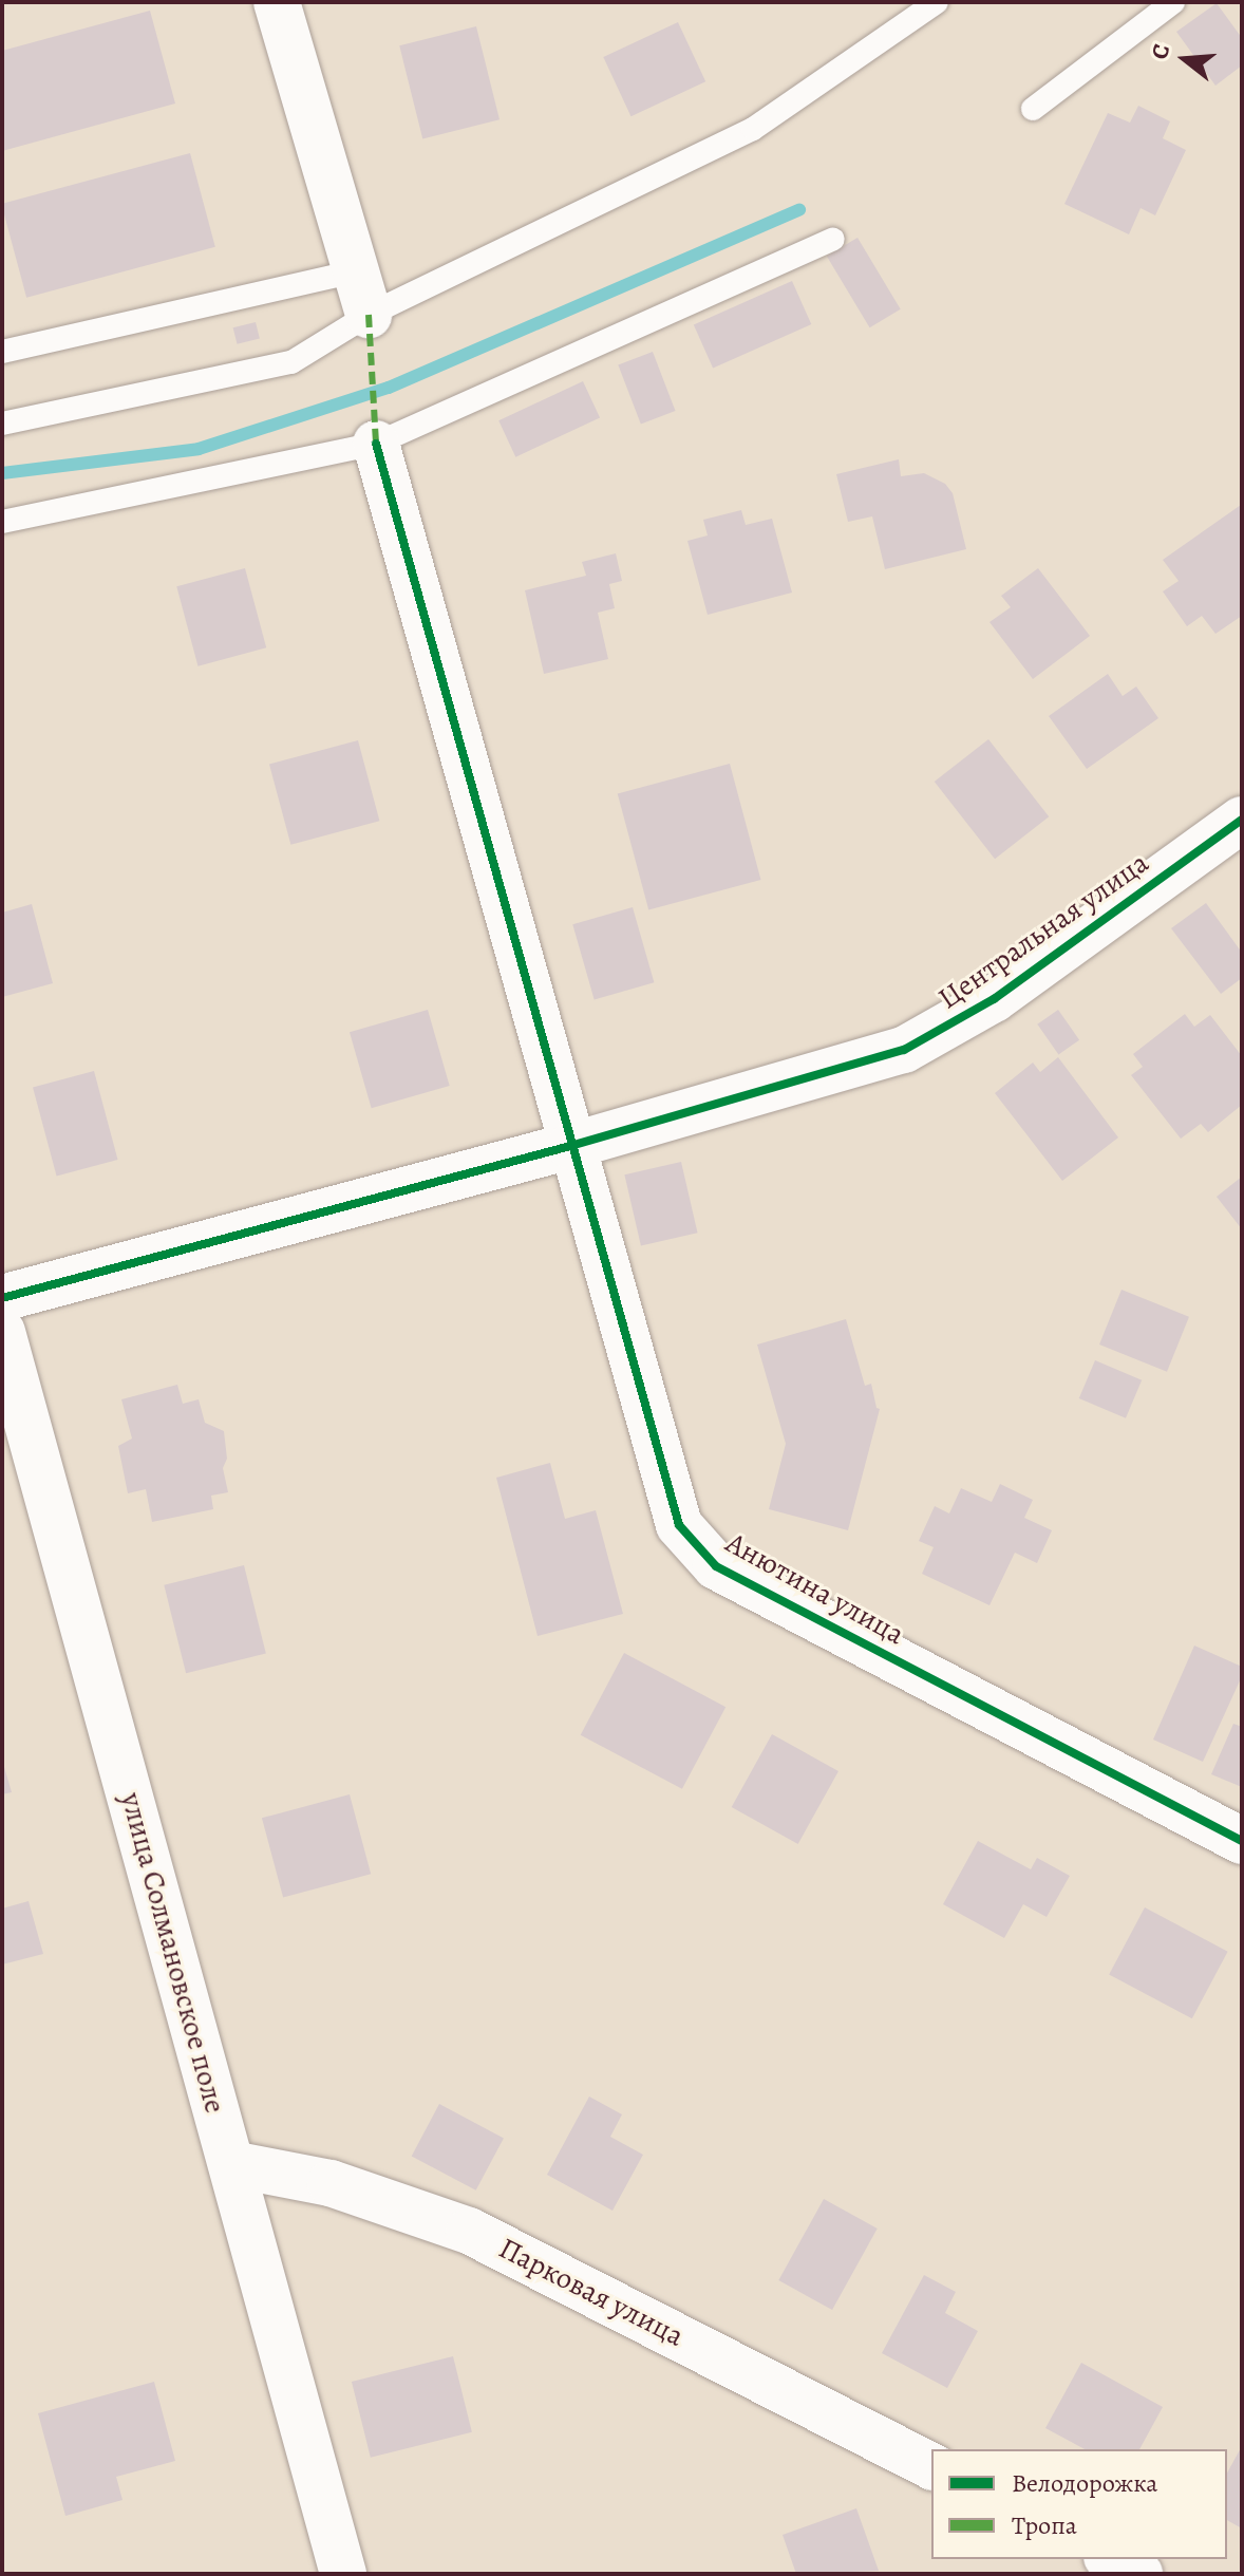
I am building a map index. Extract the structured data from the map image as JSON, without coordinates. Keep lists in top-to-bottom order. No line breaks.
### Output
{"streets":{"street":["Центральная улица","Анютина улица","улица Солмановское поле","Парковая улица"]},"crossings":[["Центральная улица","Анютина улица"],["улица Солмановское поле","Парковая улица"]],"legend":["Велодорожка","Тропа"],"north":"left"}
